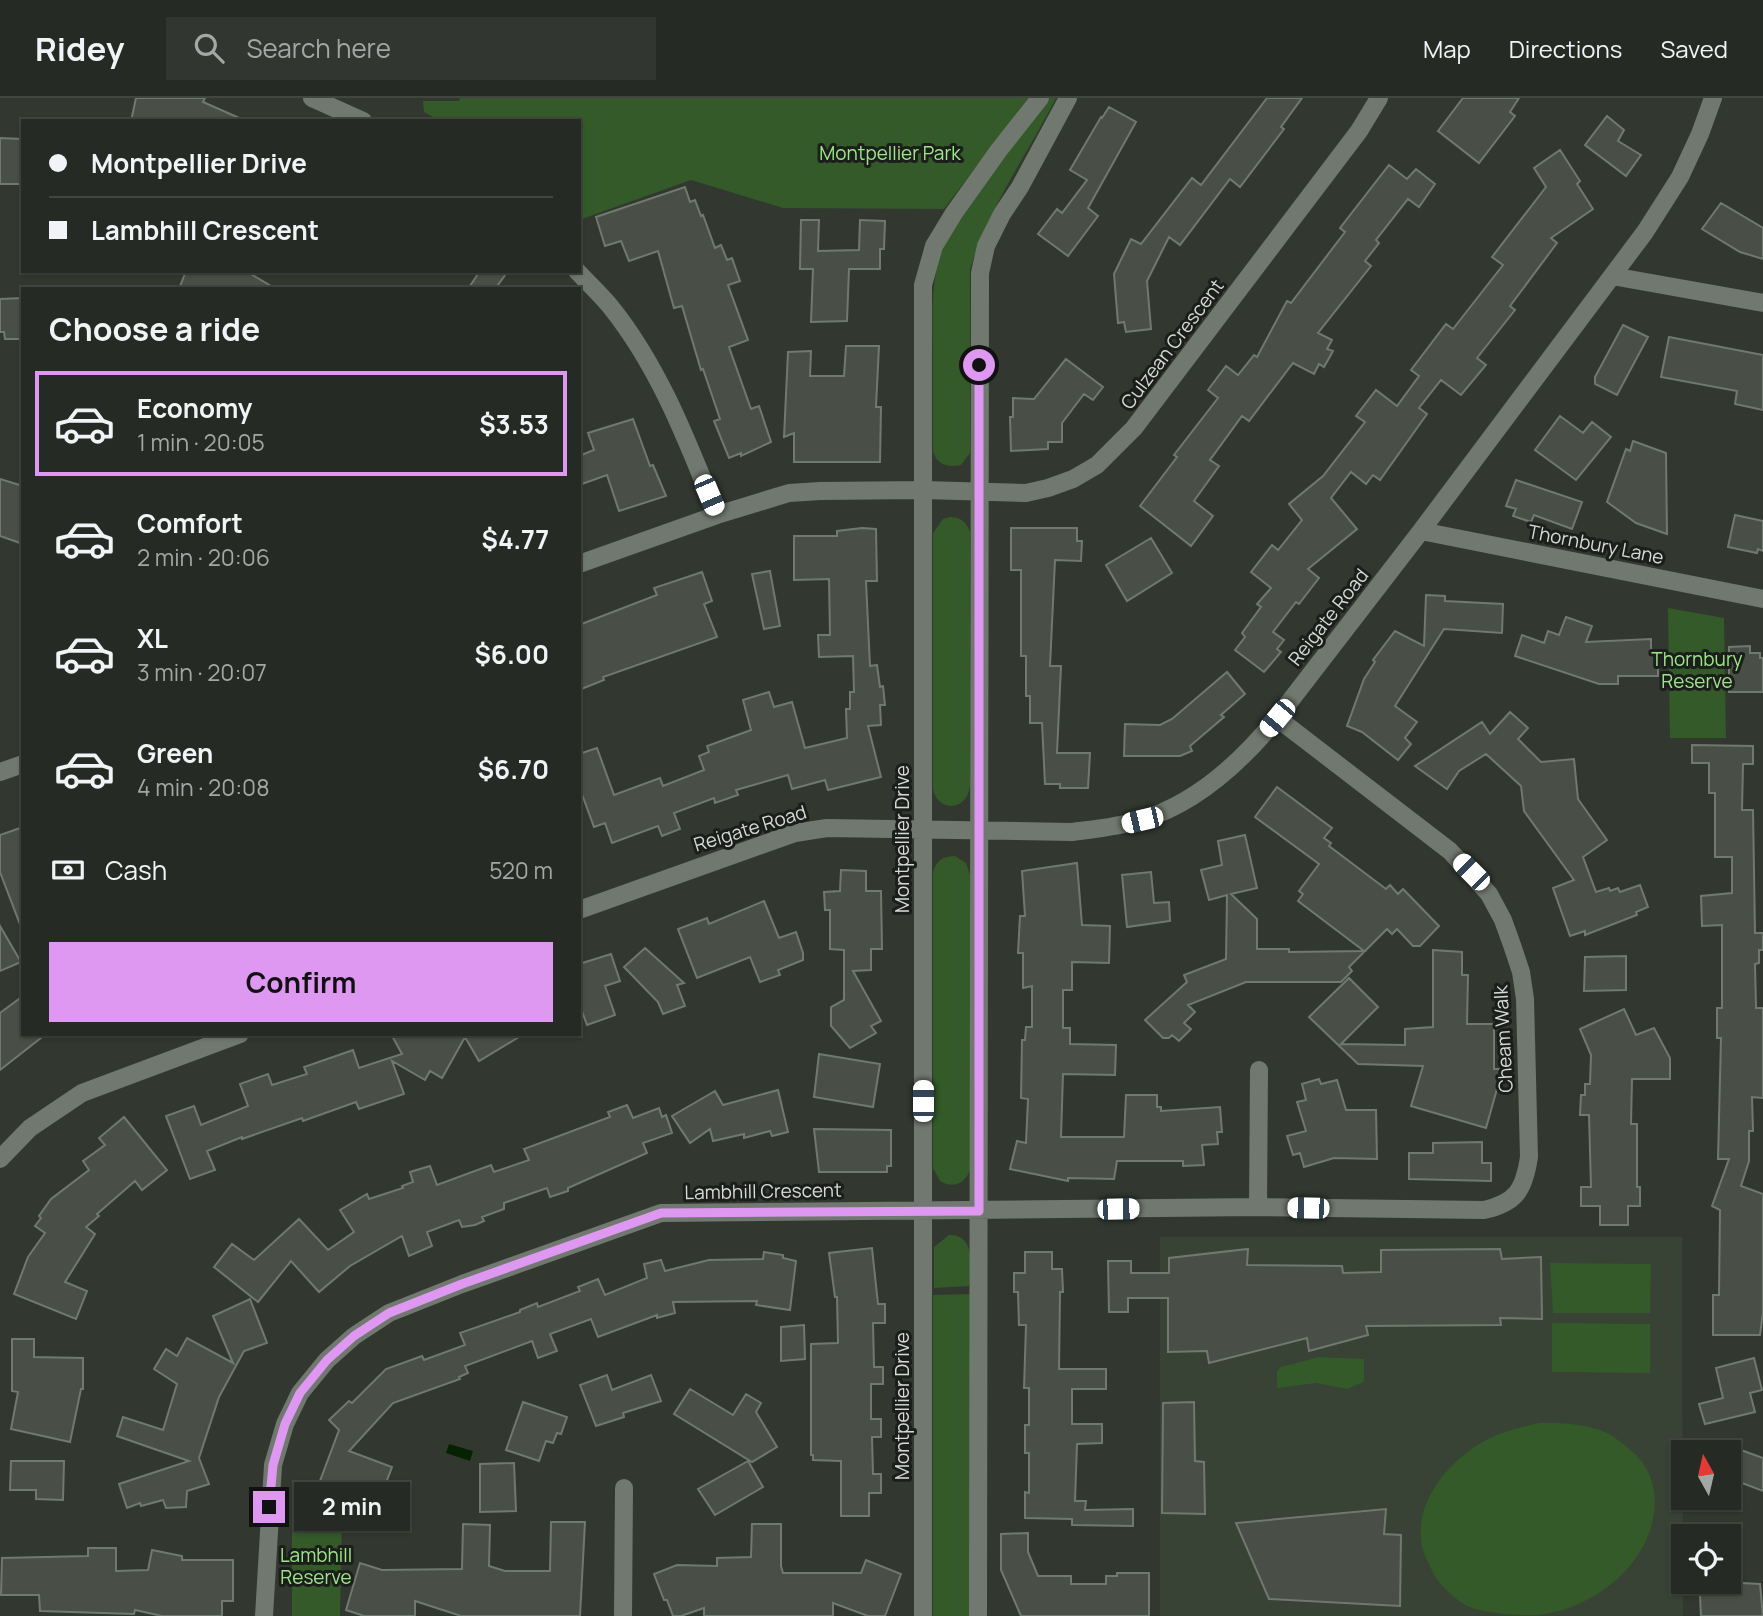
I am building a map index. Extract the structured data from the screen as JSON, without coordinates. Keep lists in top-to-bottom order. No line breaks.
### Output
{"streets":{"street":["Culzean Crescent","Thornbury Lane","Reigate Road","Montpellier Drive","Cheam Walk","Lambhill Crescent"]},"crossings":[["Culzean Crescent","Montpellier Drive"],["Thornbury Lane","Reigate Road"],["Reigate Road","Montpellier Drive"],["Reigate Road","Cheam Walk"],["Montpellier Drive","Lambhill Crescent"],["Cheam Walk","Lambhill Crescent"]],"parks":["Montpellier Park","Thornbury Reserve","Lambhill Reserve"],"north":"top","page":{"header":"Ridey","search":"Search here","nav":["Map","Directions","Saved"],"banner":["Montpellier Drive","Lambhill Crescent"],"heading":"Choose a ride","list":[{"name":"Economy","note":"1 min · 20:05","value":"$3.53"},{"name":"Comfort","note":"2 min · 20:06","value":"$4.77"},{"name":"XL","note":"3 min · 20:07","value":"$6.00"},{"name":"Green","note":"4 min · 20:08","value":"$6.70"}],"pay":["Cash","520 m"],"buttons":"Confirm","bubble":"2 min"}}
